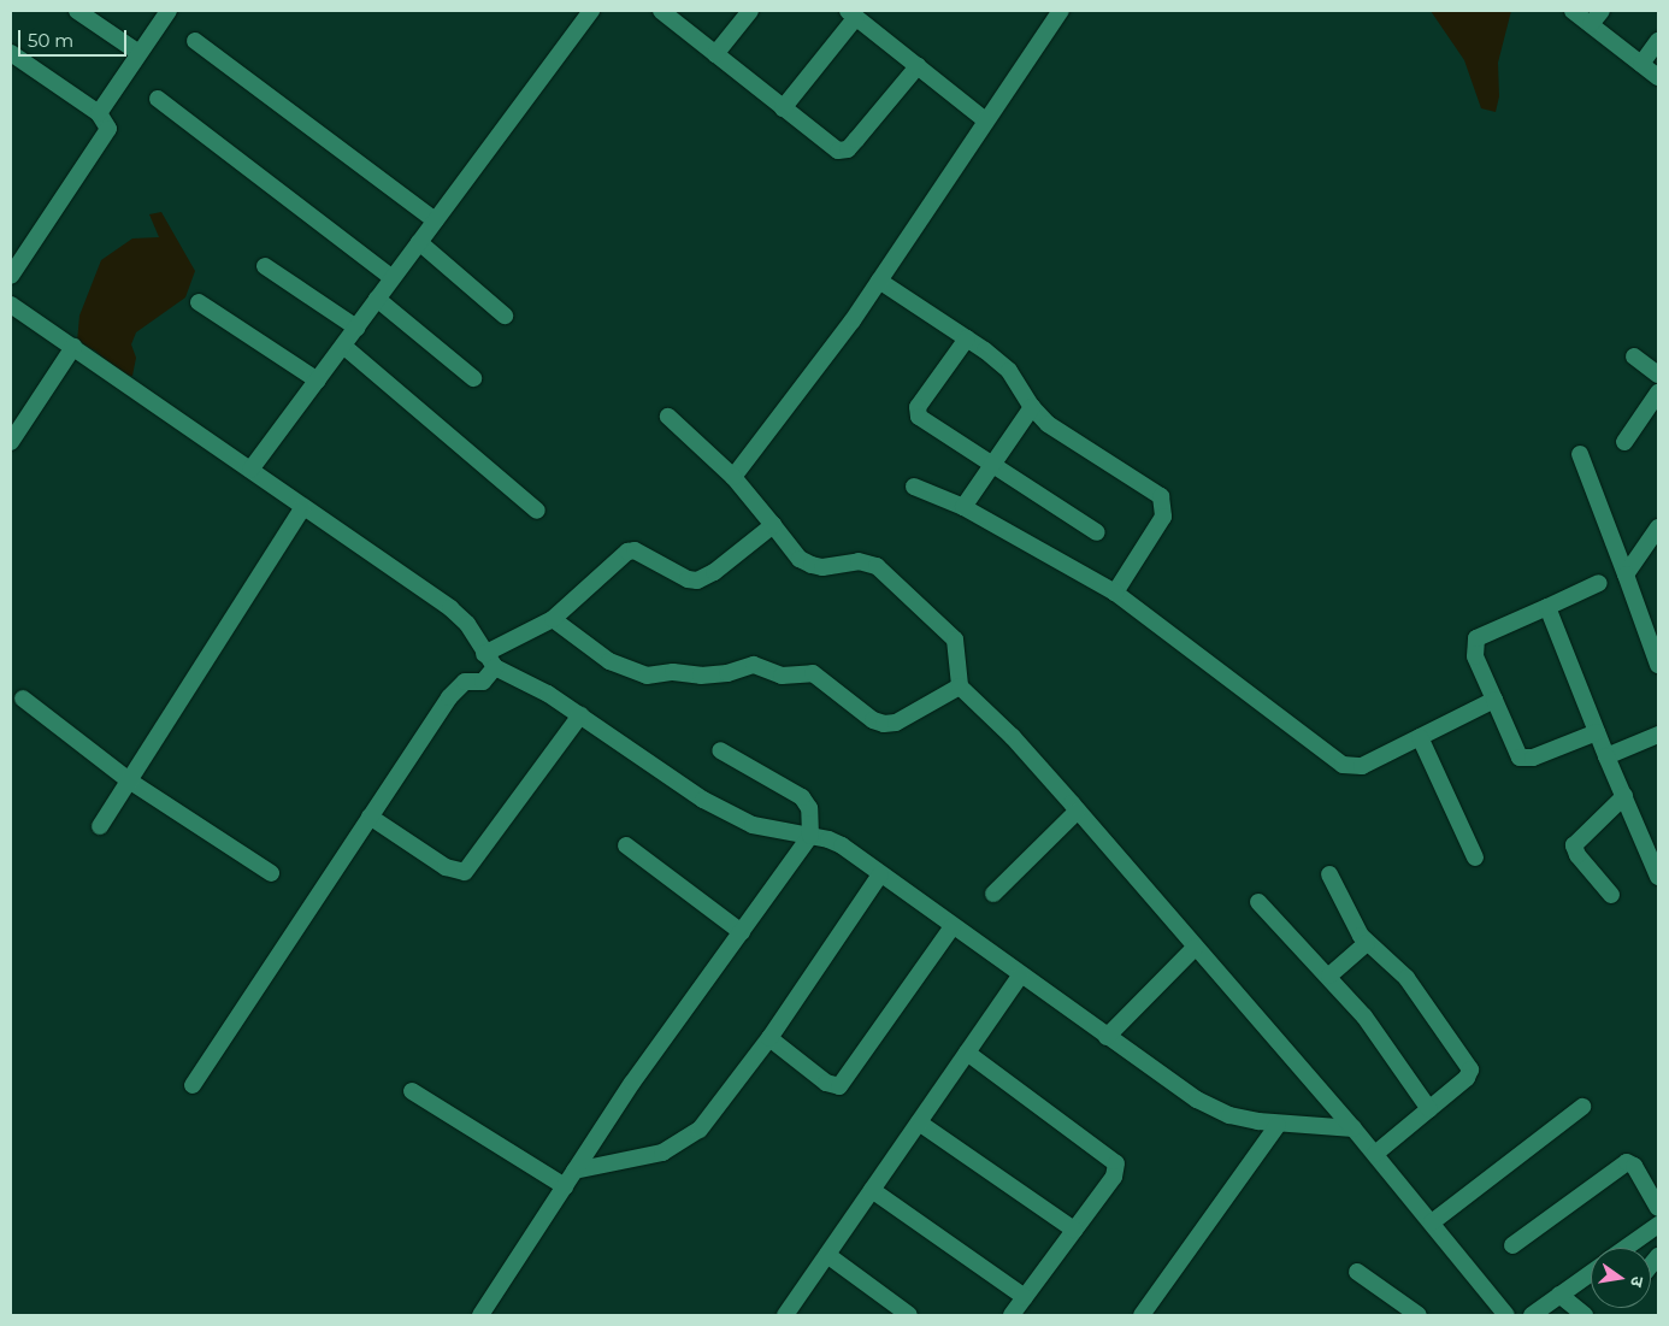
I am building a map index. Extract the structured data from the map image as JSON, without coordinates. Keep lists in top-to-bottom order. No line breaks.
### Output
{"scale_bar":"50 m","north":"right"}
